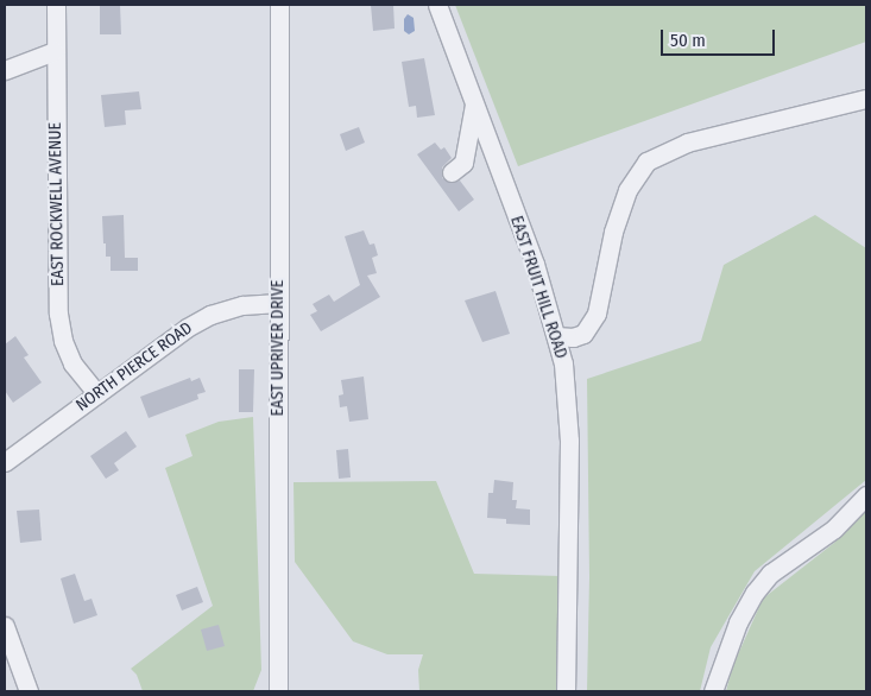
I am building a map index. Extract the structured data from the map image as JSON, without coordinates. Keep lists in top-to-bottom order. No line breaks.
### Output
{"streets":{"street":["EAST ROCKWELL AVENUE","EAST FRUIT HILL ROAD","EAST UPRIVER DRIVE","NORTH PIERCE ROAD"]},"crossings":[["EAST ROCKWELL AVENUE","NORTH PIERCE ROAD"],["EAST UPRIVER DRIVE","NORTH PIERCE ROAD"]],"scale_bar":"50 m"}
